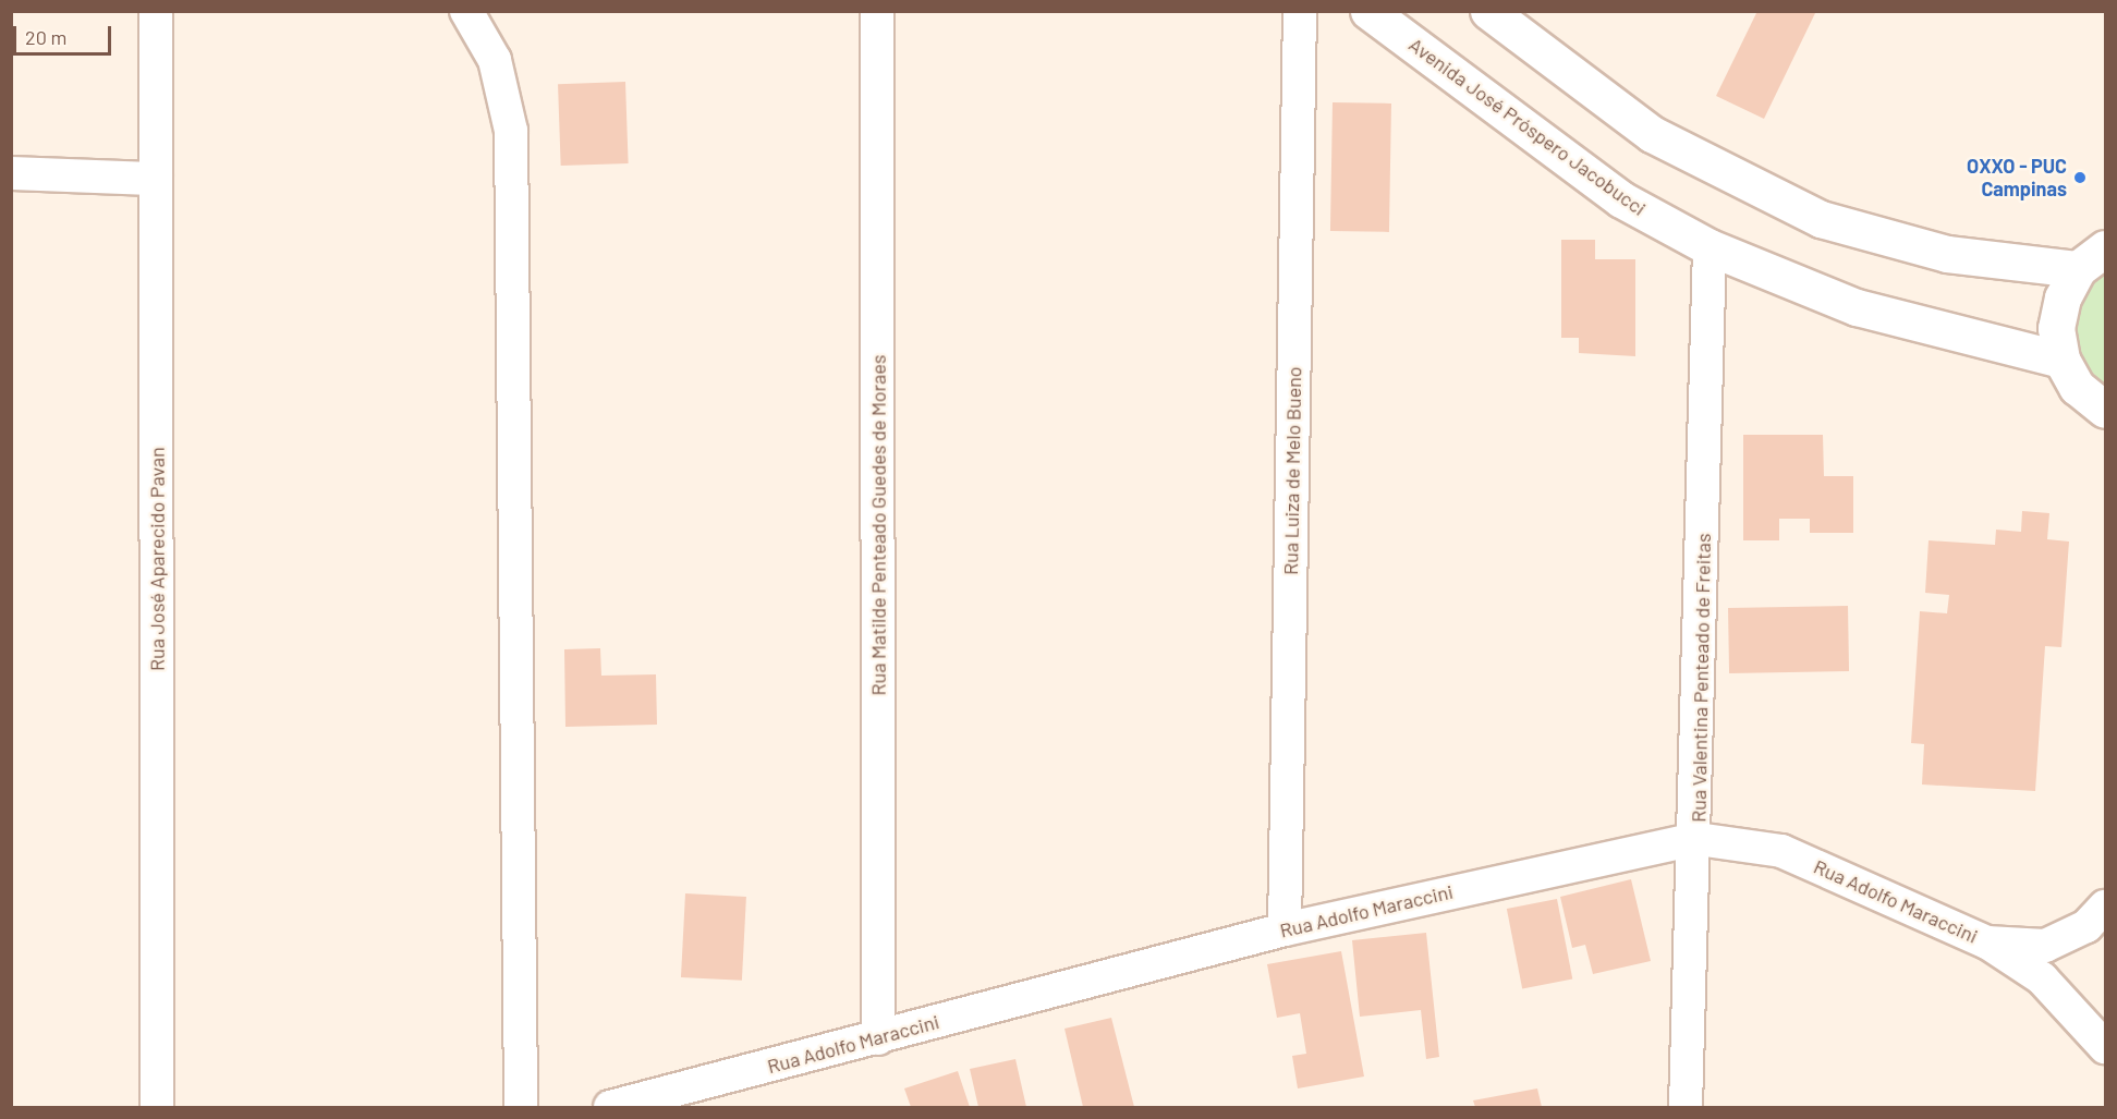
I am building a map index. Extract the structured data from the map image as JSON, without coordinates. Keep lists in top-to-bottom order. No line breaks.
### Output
{"streets":{"main road":["Avenida José Próspero Jacobucci"],"street":["Rua Luiza de Melo Bueno","Rua Matilde Penteado Guedes de Moraes","Rua José Aparecido Pavan","Rua Valentina Penteado de Freitas","Rua Adolfo Maraccini"]},"crossings":[["Avenida José Próspero Jacobucci","Rua Valentina Penteado de Freitas"],["Rua Luiza de Melo Bueno","Rua Adolfo Maraccini"],["Rua Matilde Penteado Guedes de Moraes","Rua Adolfo Maraccini"],["Rua Valentina Penteado de Freitas","Rua Adolfo Maraccini"]],"places":["OXXO - PUC Campinas"],"scale_bar":"20 m"}
